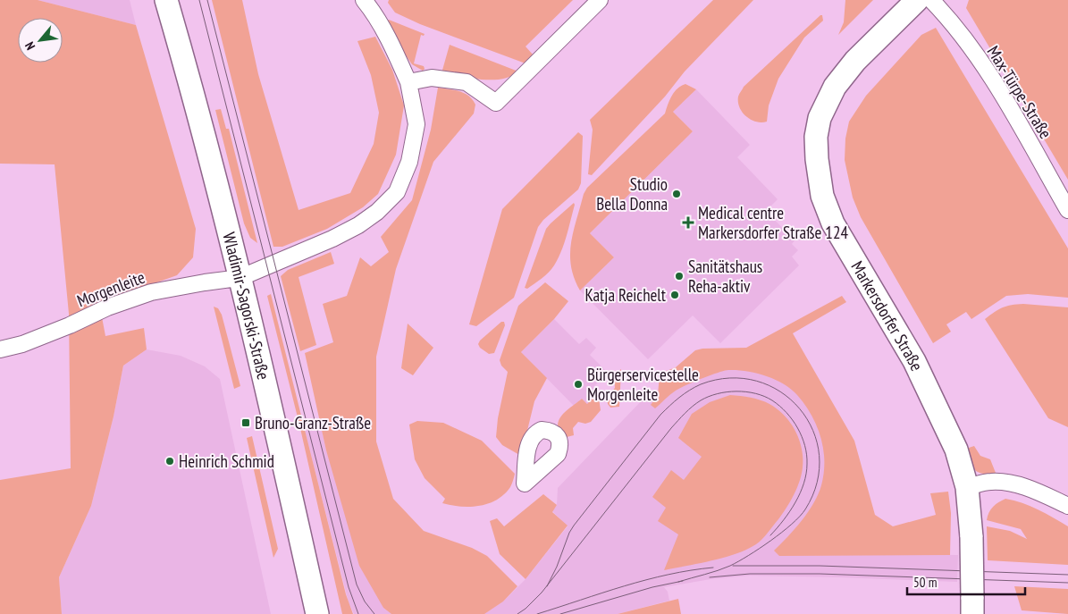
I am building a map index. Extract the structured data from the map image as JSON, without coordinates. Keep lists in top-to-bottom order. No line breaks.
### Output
{"streets":{"street":["Max-Türpe-Straße","Morgenleite","Wladimir-Sagorski-Straße","Markersdorfer Straße"]},"crossings":[["Morgenleite","Wladimir-Sagorski-Straße"]],"places":{"other":["Studio Bella Donna","Sanitätshaus Reha-aktiv","Katja Reichelt","Bürgerservicestelle Morgenleite","Heinrich Schmid"],"health":["Medical centre Markersdorfer Straße 124"],"transit":["Bruno-Granz-Straße"]},"scale_bar":"50 m","north":"bottom left"}
